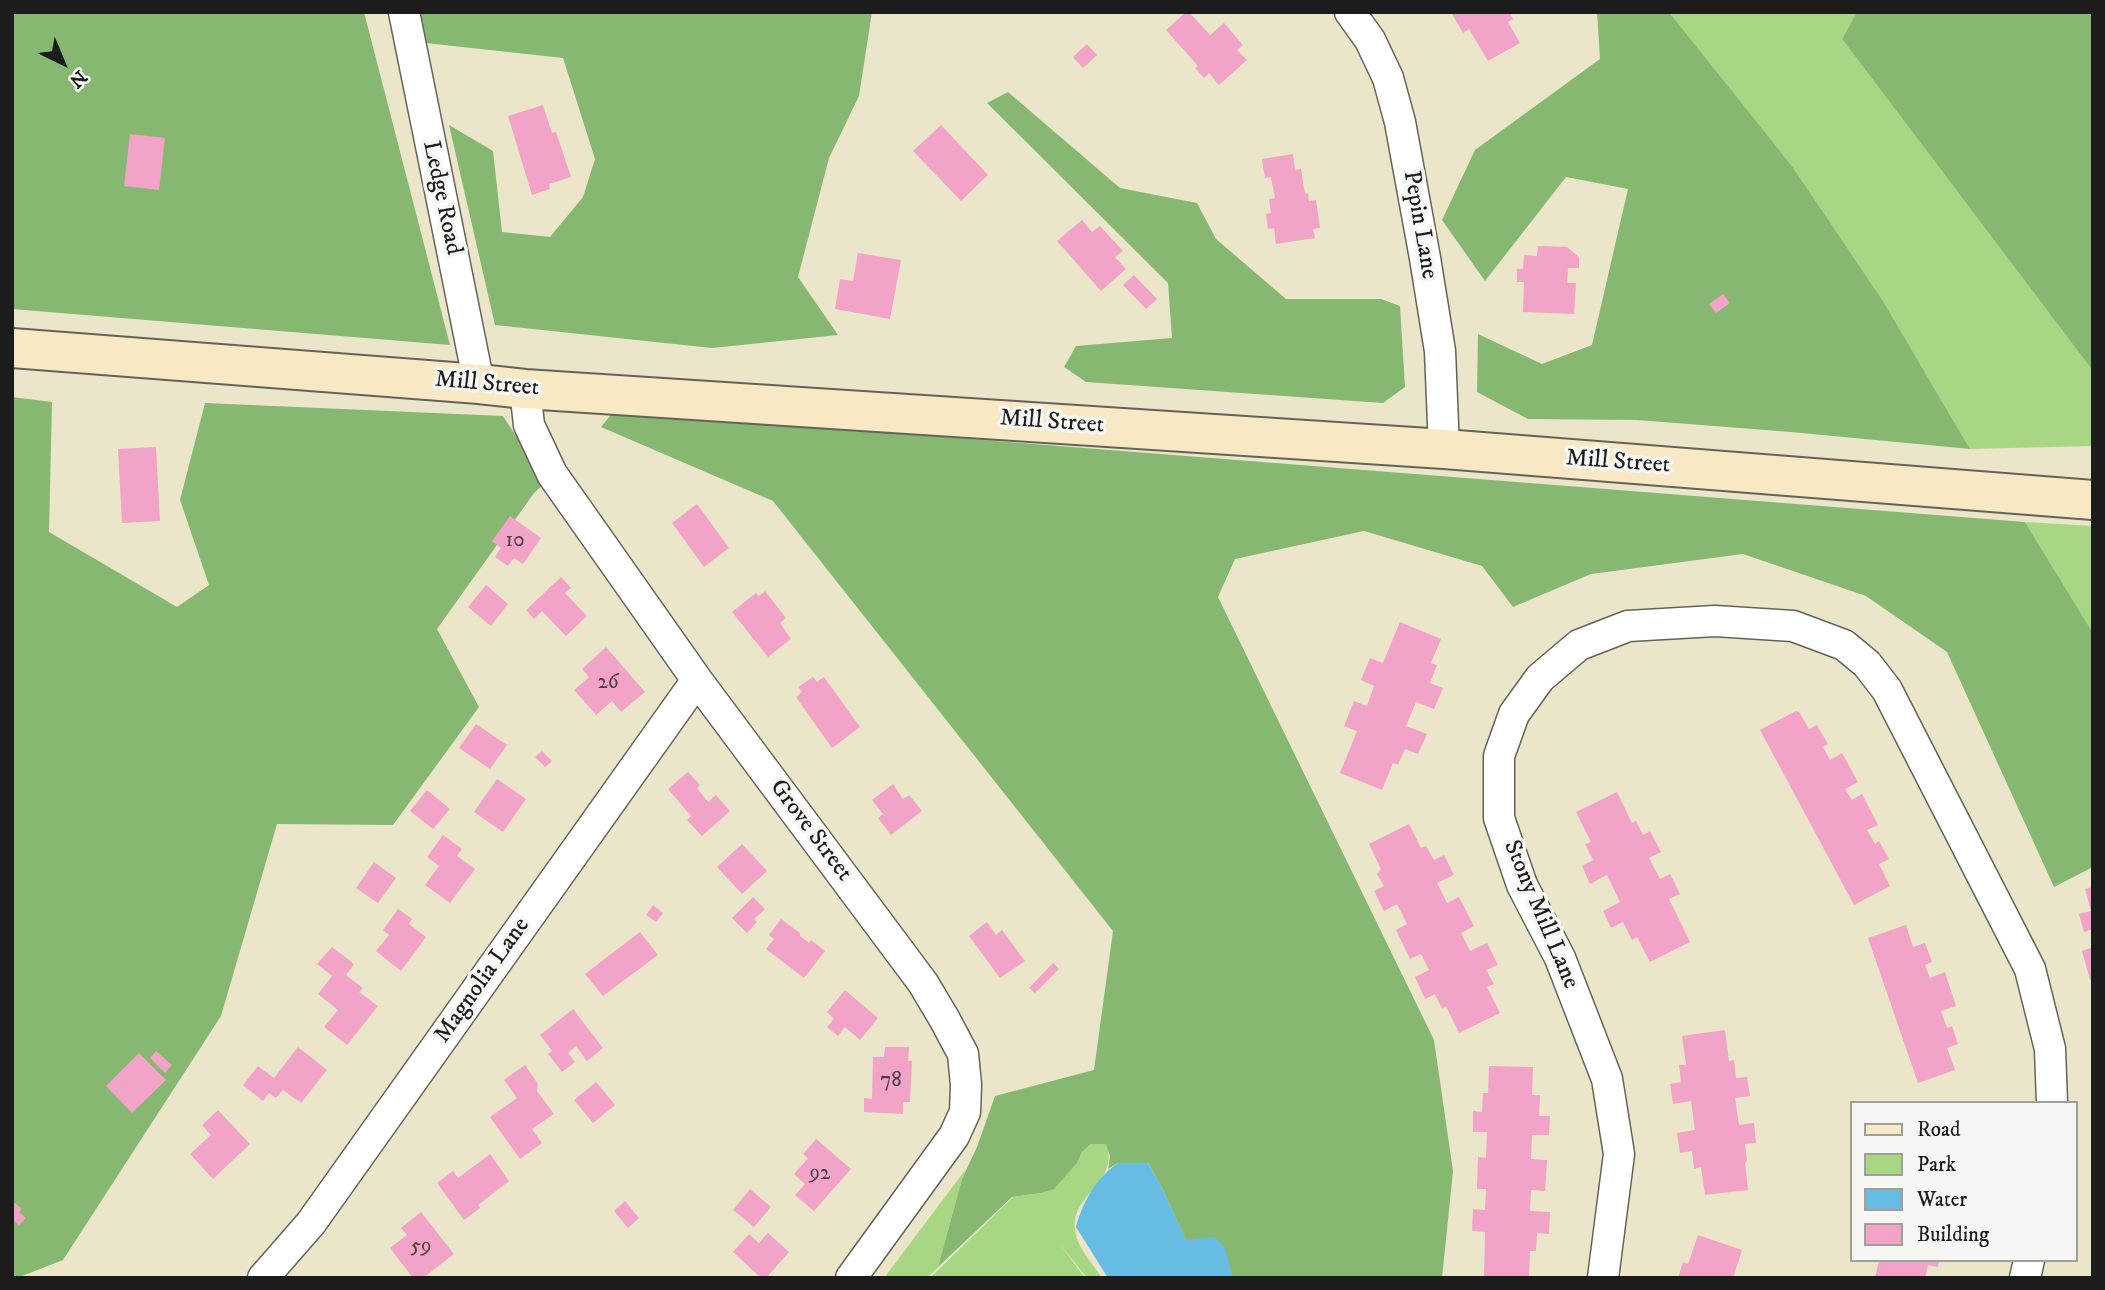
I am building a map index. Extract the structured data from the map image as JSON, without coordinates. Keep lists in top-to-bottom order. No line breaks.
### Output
{"streets":{"main road":["Mill Street"],"street":["Ledge Road","Pepin Lane","Grove Street","Stony Mill Lane","Magnolia Lane"]},"crossings":[["Ledge Road","Mill Street"],["Pepin Lane","Mill Street"],["Mill Street","Grove Street"],["Grove Street","Magnolia Lane"]],"house_numbers":["10","26","78","92","59"],"legend":["Road","Park","Water","Building"],"north":"bottom right"}
